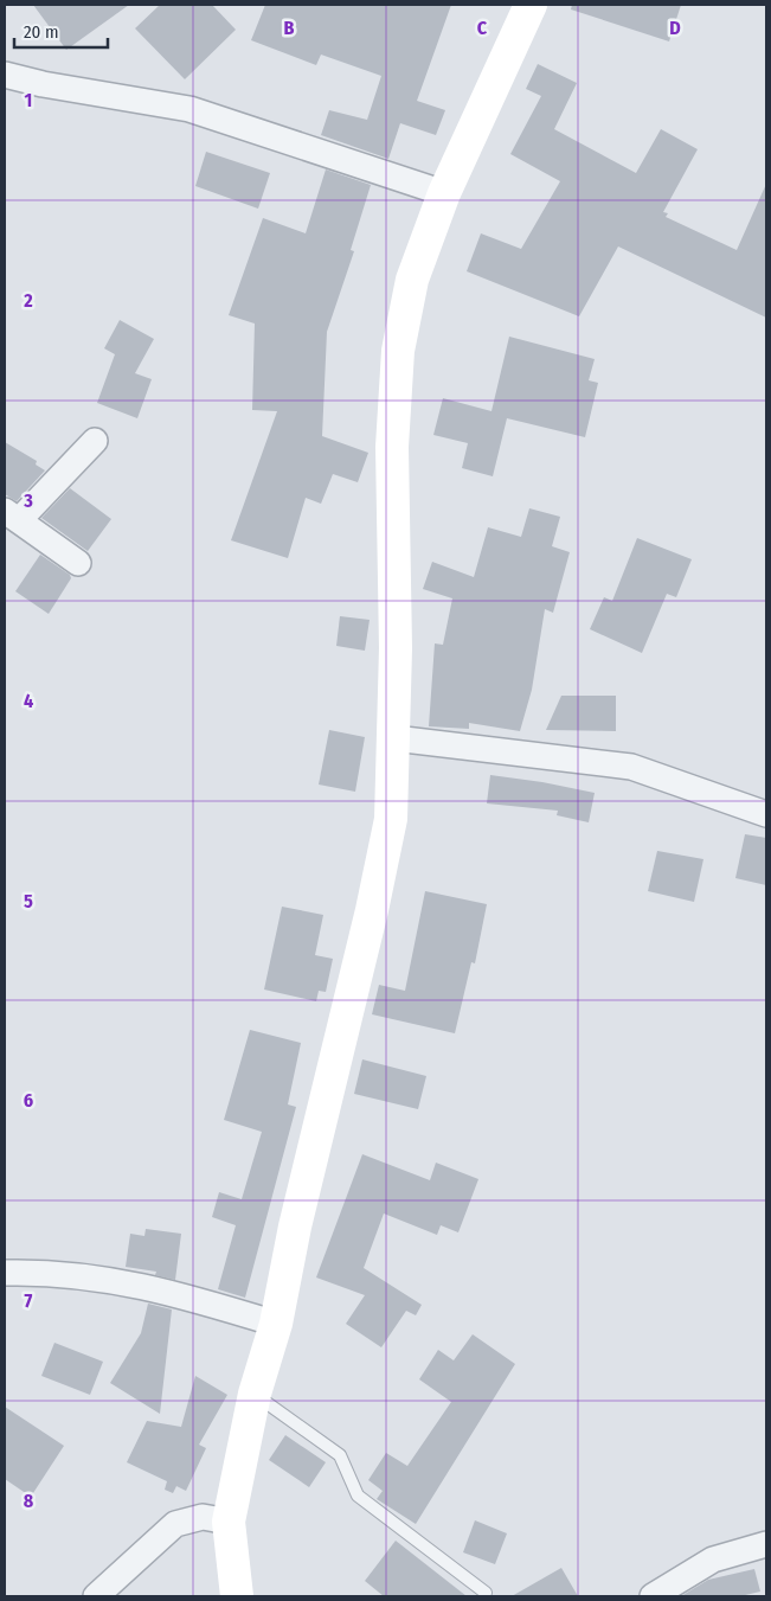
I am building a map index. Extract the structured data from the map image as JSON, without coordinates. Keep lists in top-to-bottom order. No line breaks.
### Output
{"scale_bar":"20 m","grid":{"columns":["B","C","D"],"rows":["1","2","3","4","5","6","7","8"]}}
